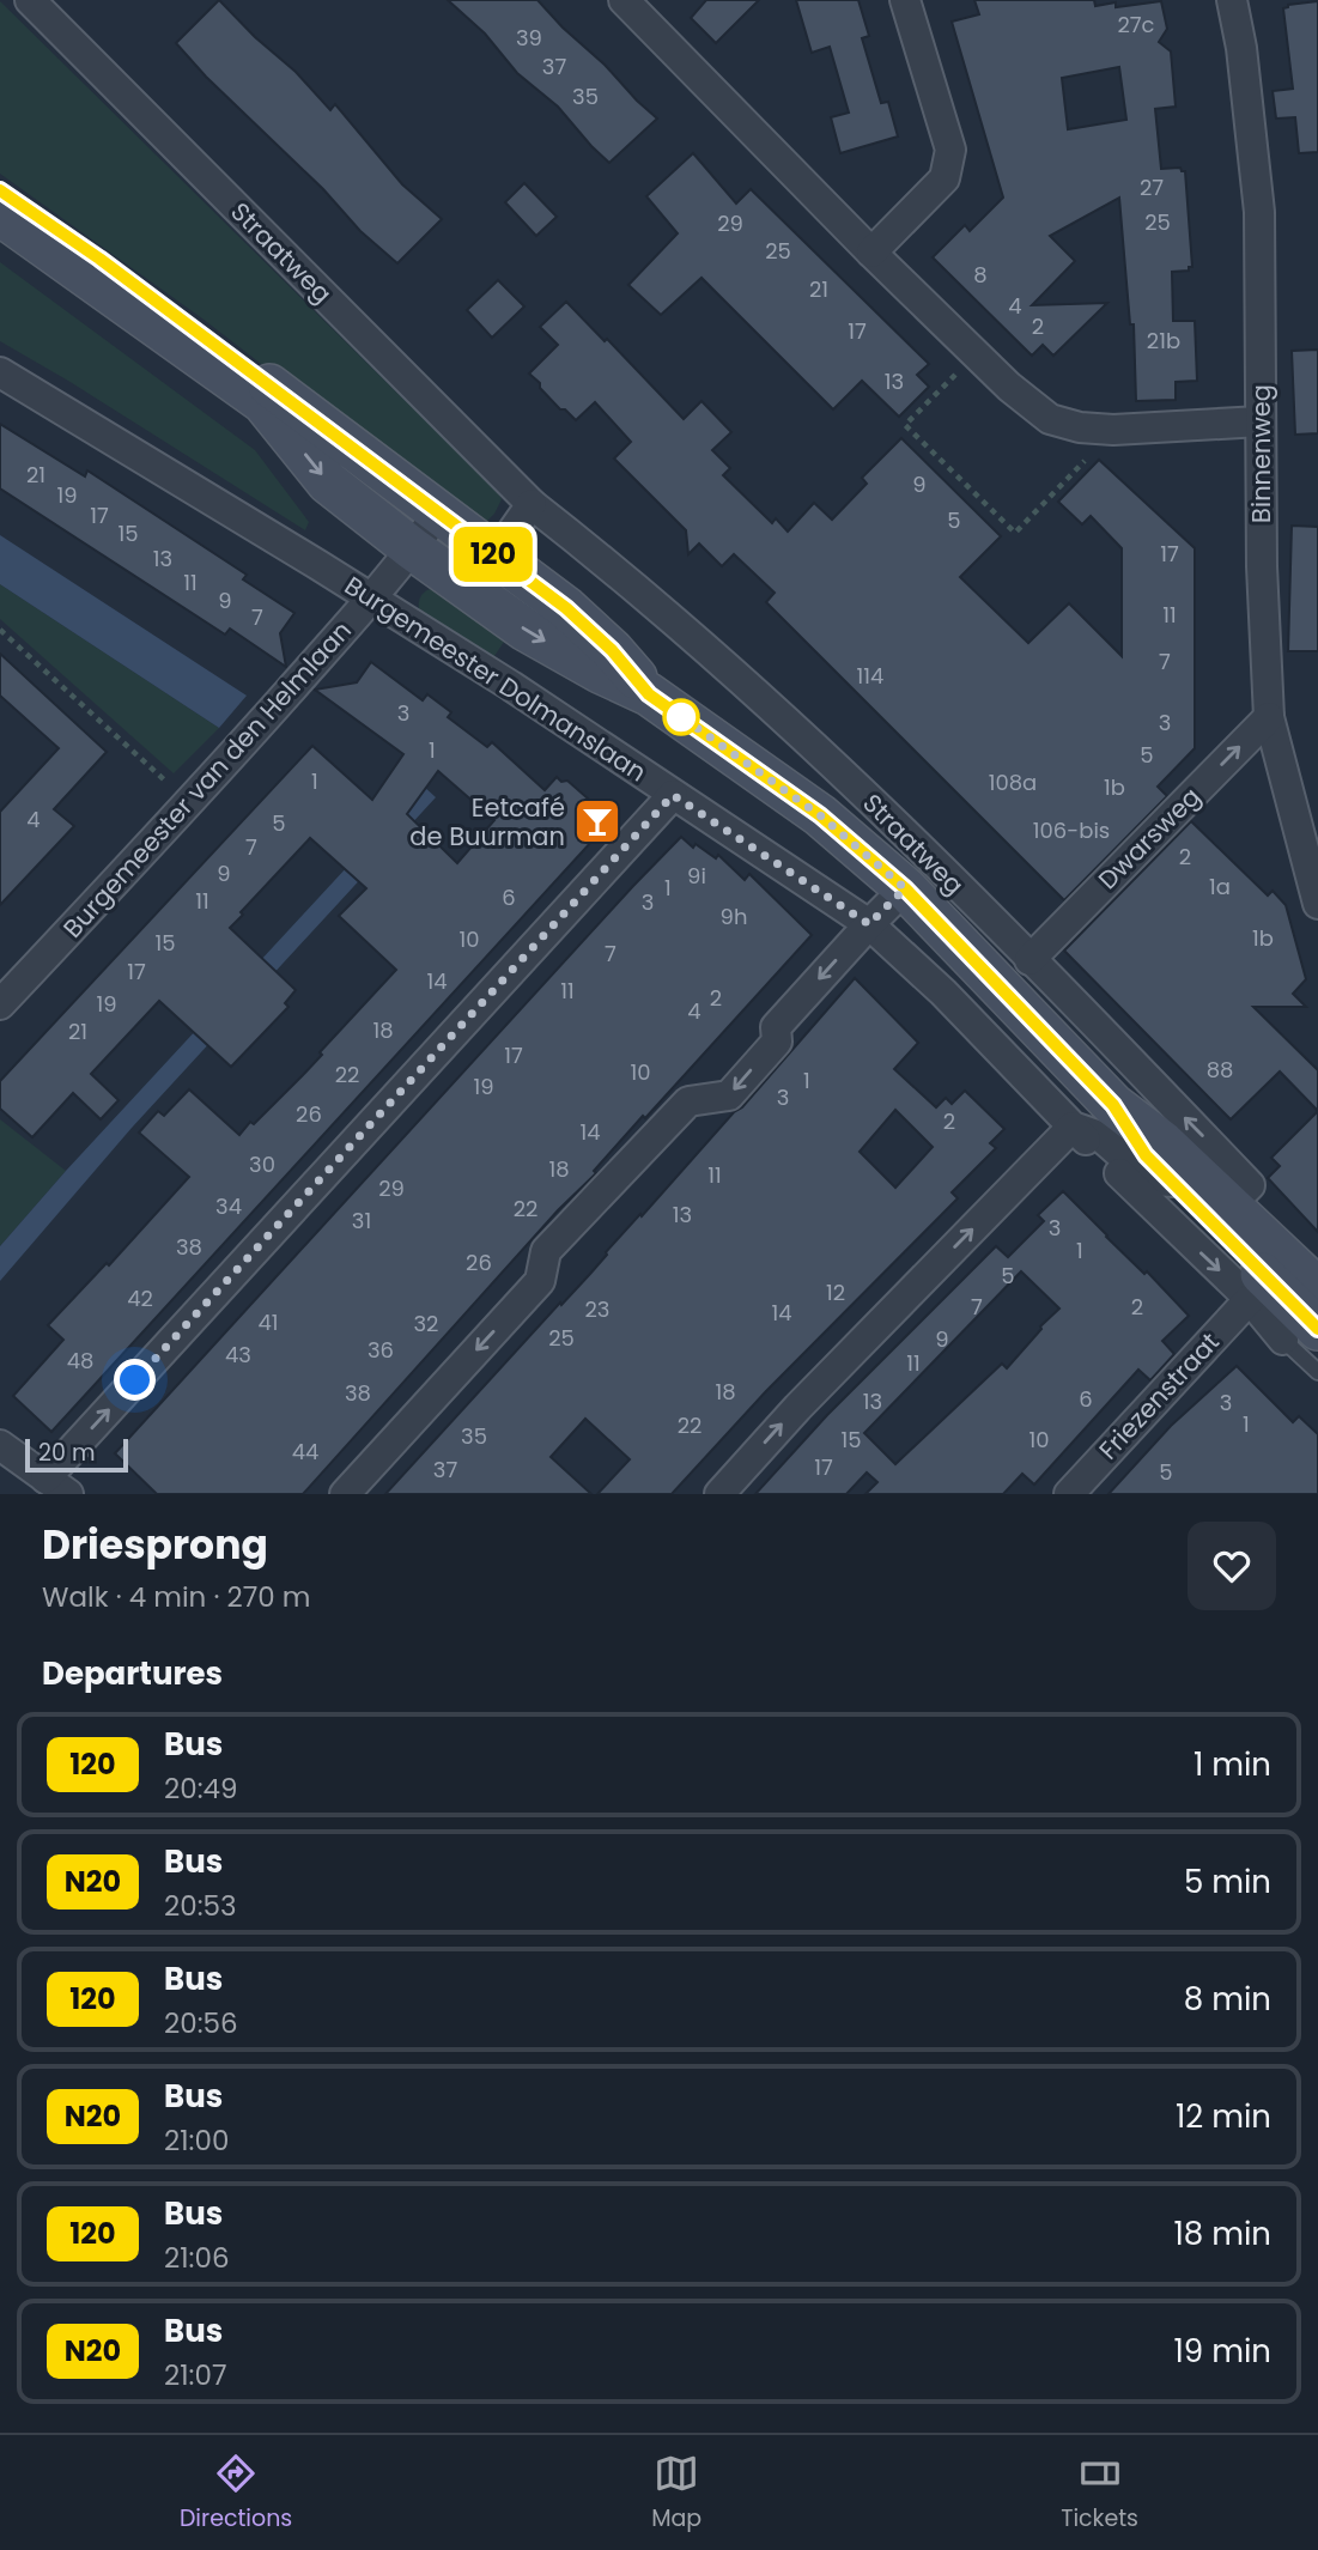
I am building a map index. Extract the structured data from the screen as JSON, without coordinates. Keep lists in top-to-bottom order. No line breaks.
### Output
{"streets":{"main road":["Straatweg"],"street":["Binnenweg","Burgemeester Dolmanslaan","Burgemeester van den Helmlaan","Dwarsweg","Friezenstraat"]},"crossings":[["Straatweg","Burgemeester Dolmanslaan"],["Straatweg","Burgemeester van den Helmlaan"],["Straatweg","Dwarsweg"],["Binnenweg","Dwarsweg"],["Burgemeester Dolmanslaan","Burgemeester van den Helmlaan"],["Burgemeester Dolmanslaan","Friezenstraat"]],"one_way":["Dwarsweg"],"places":{"bar":["Eetcafé de Buurman"]},"lines":["bus line 120"],"house_numbers":["27c","39","37","35","27","25","29","25","8","21","4","2","17","21b","13","21","9","19","17","5","15","17","13","11","9","11","7","7","114","3","3","1","5","1","108a","1b","4","5","106-bis","7","2","9","9i","1a","1","6","11","3","9h","1b","10","15","7","17","14","11","2","19","4","18","21","17","88","10","22","1","19","3","26","2","14","30","18","11","29","34","22","13","31","3","38","1","26","5","12","42","7","2","23","14","41","32","25","9","36","43","48","11","18","38","6","13","3","1","22","35","15","10","44","17","37","5"],"scale_bar":"20 m","page":{"on_map":"120","scale":"20 m","heading":[["Driesprong","Walk · 4 min · 270 m"],"Departures"],"list":[{"mark":"120","name":"Bus","note":"20:49","value":"1 min"},{"mark":"N20","name":"Bus","note":"20:53","value":"5 min"},{"mark":"120","name":"Bus","note":"20:56","value":"8 min"},{"mark":"N20","name":"Bus","note":"21:00","value":"12 min"},{"mark":"120","name":"Bus","note":"21:06","value":"18 min"},{"mark":"N20","name":"Bus","note":"21:07","value":"19 min"}],"tabs":["Directions","Map","Tickets"]}}
